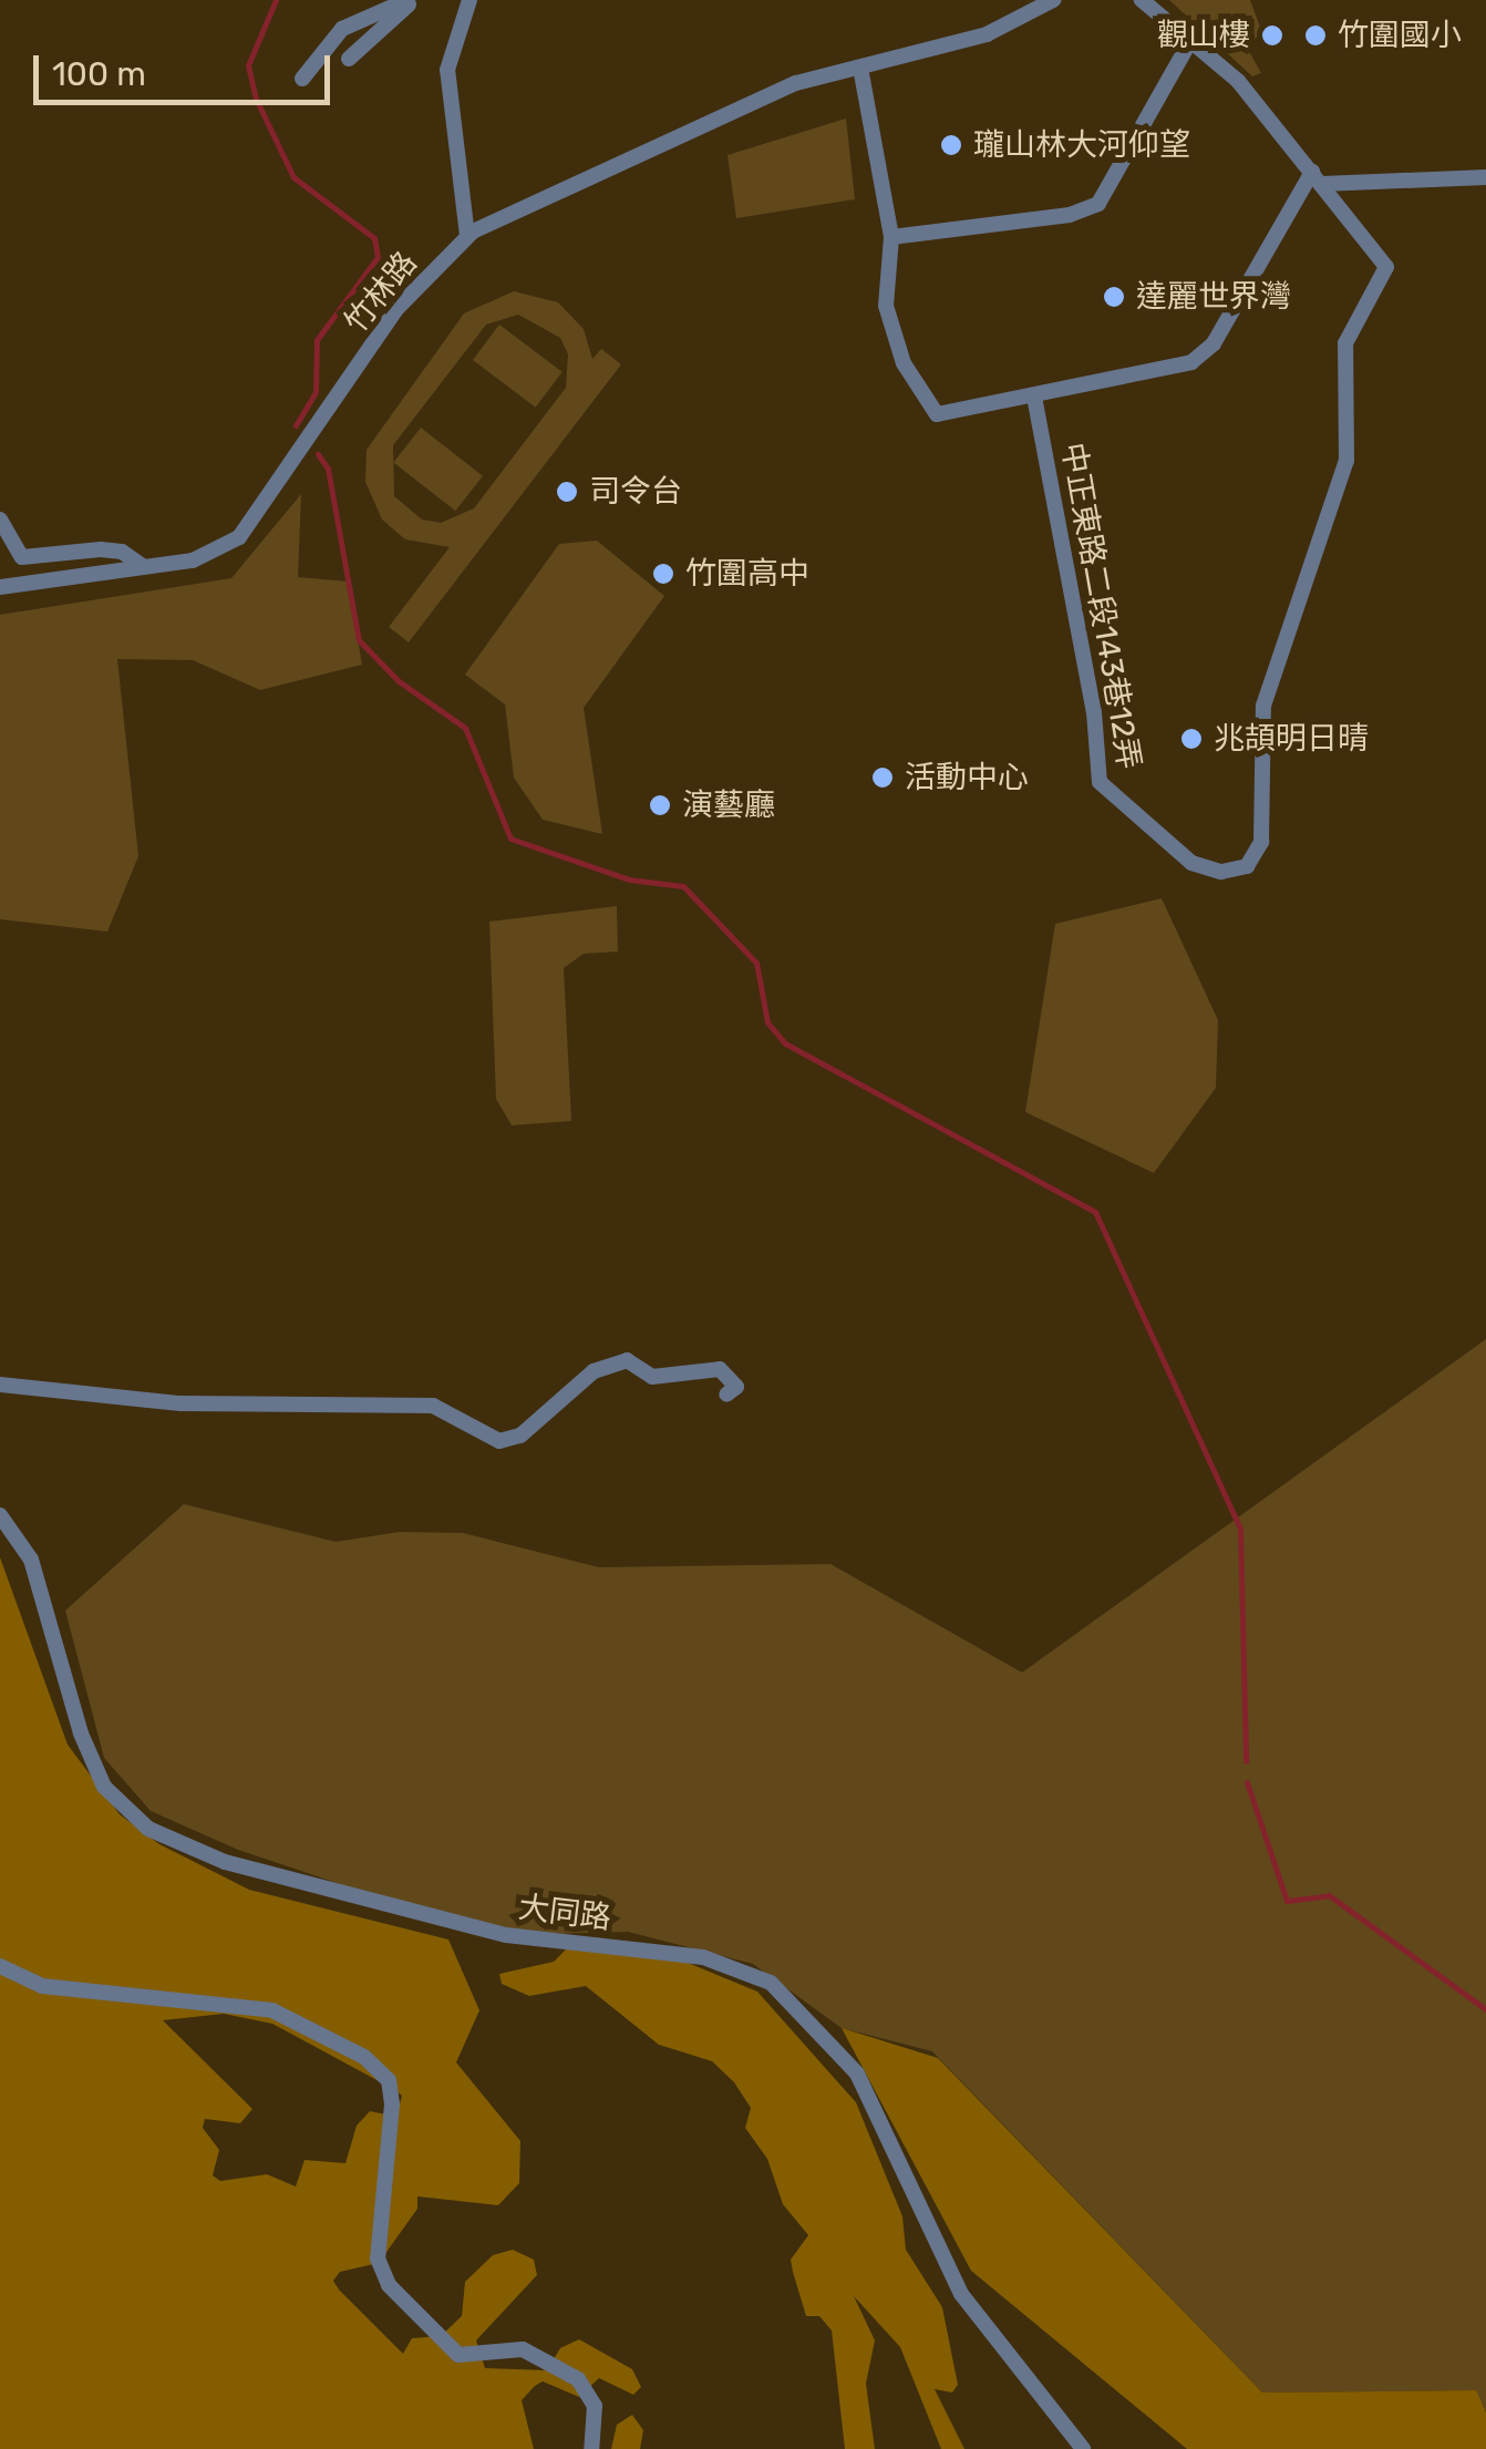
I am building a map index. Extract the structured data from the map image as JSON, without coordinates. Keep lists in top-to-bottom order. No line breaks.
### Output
{"streets":{"street":["竹林路","中正東路二段143巷12弄","大同路"]},"places":["觀山樓","竹圍國小","瓏山林大河仰望","達麗世界灣","司令台","竹圍高中","兆頡明日晴","活動中心","演藝廳"],"scale_bar":"100 m"}
